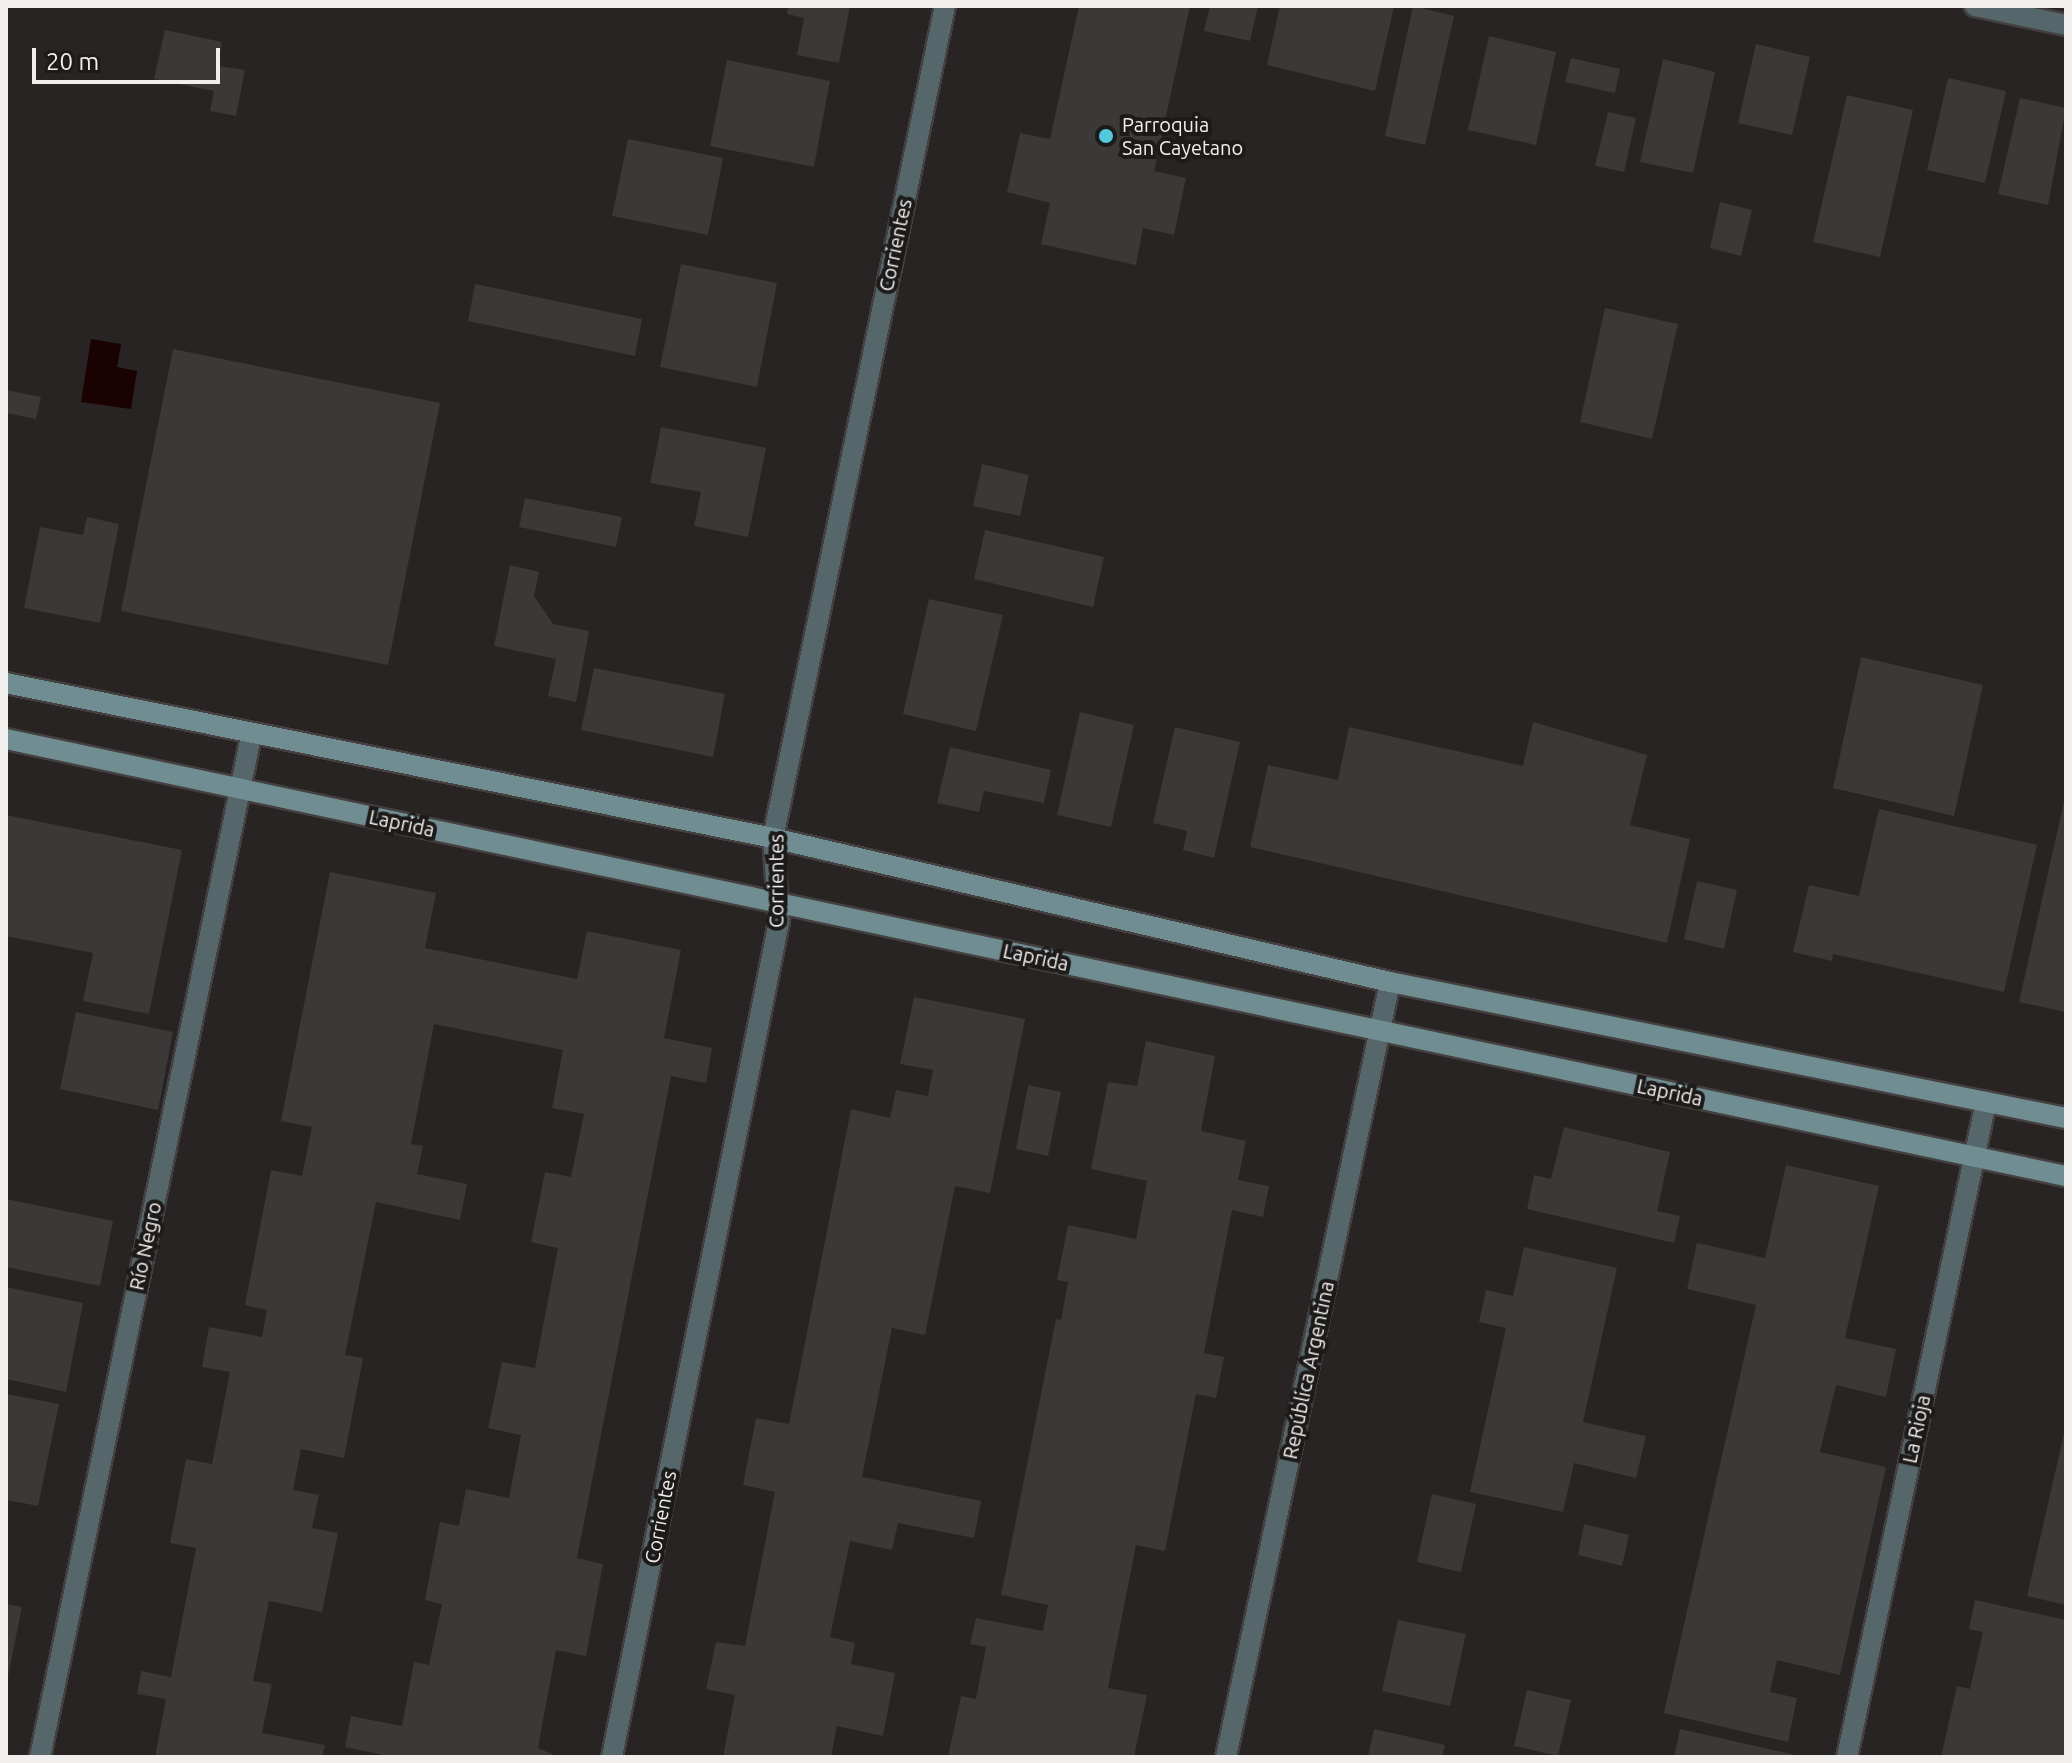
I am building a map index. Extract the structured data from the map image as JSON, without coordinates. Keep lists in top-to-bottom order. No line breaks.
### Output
{"streets":{"main road":["Laprida"],"street":["Corrientes","Río Negro","República Argentina","La Rioja"]},"crossings":[["Corrientes","Laprida"],["Laprida","Río Negro"],["Laprida","República Argentina"],["Laprida","La Rioja"]],"places":["Parroquia San Cayetano"],"scale_bar":"20 m"}
